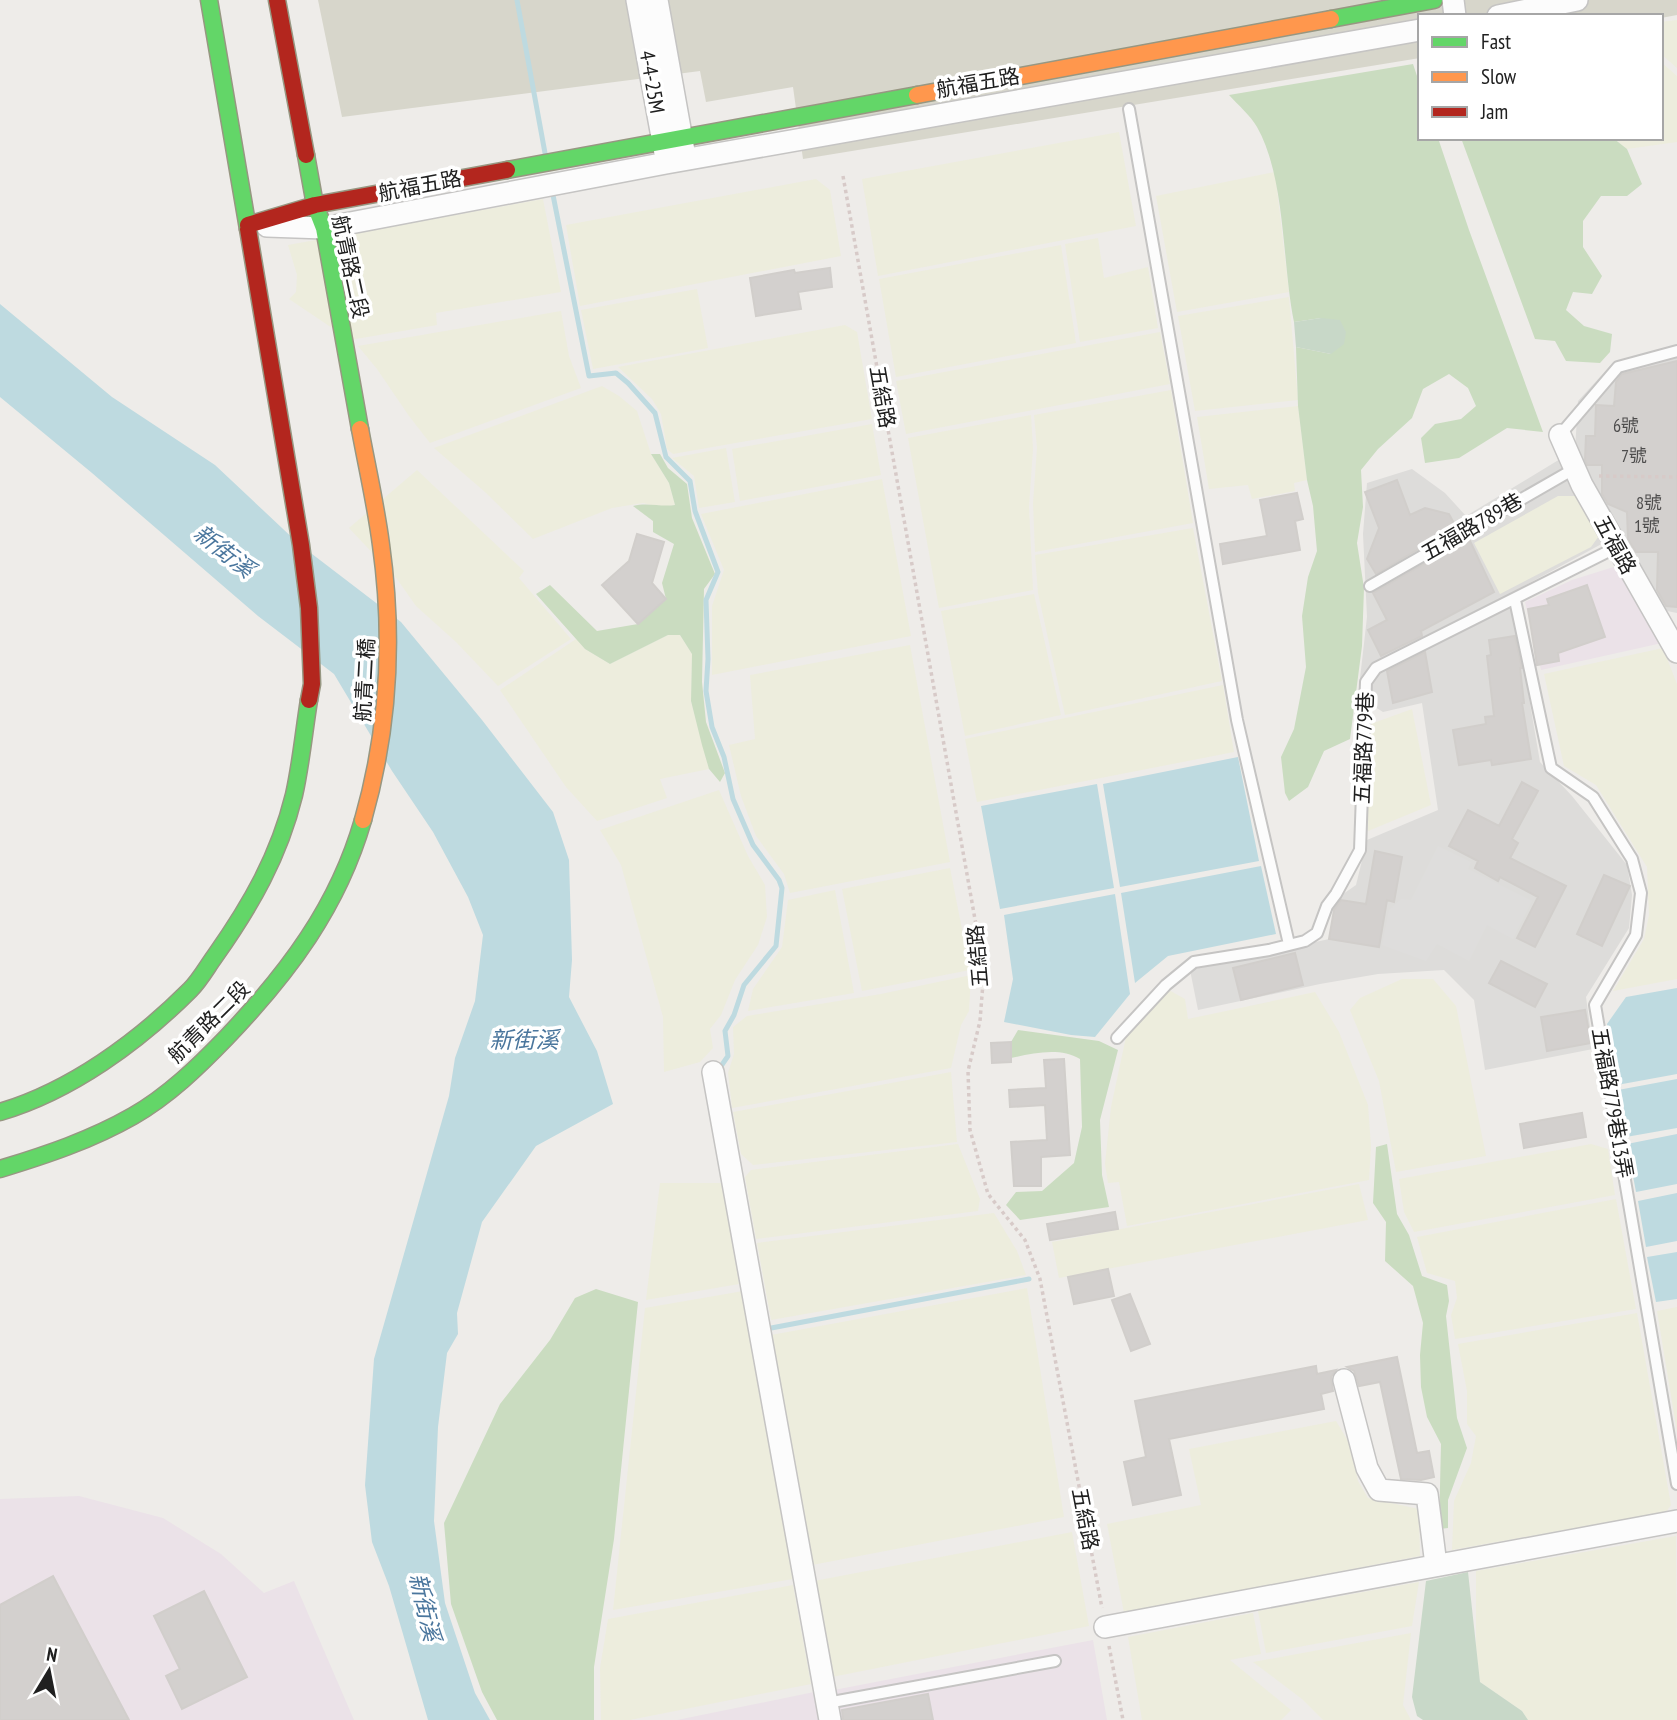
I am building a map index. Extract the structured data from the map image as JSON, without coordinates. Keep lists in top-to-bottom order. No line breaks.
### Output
{"streets":{"street":["4-4-25M","航福五路","航青路二段","五福路","航青二橋"],"lane":["五福路789巷","五福路779巷","五福路779巷13弄"],"path":["五結路"]},"crossings":[["4-4-25M","航福五路"],["航福五路","航青路二段"],["航青路二段","航青二橋"],["五福路789巷","五福路"],["五福路","五福路779巷"],["五福路779巷","五福路779巷13弄"]],"water":["新街溪"],"house_numbers":["6號","7號","8號","1號"],"legend":["Fast","Slow","Jam"],"north":"top"}
